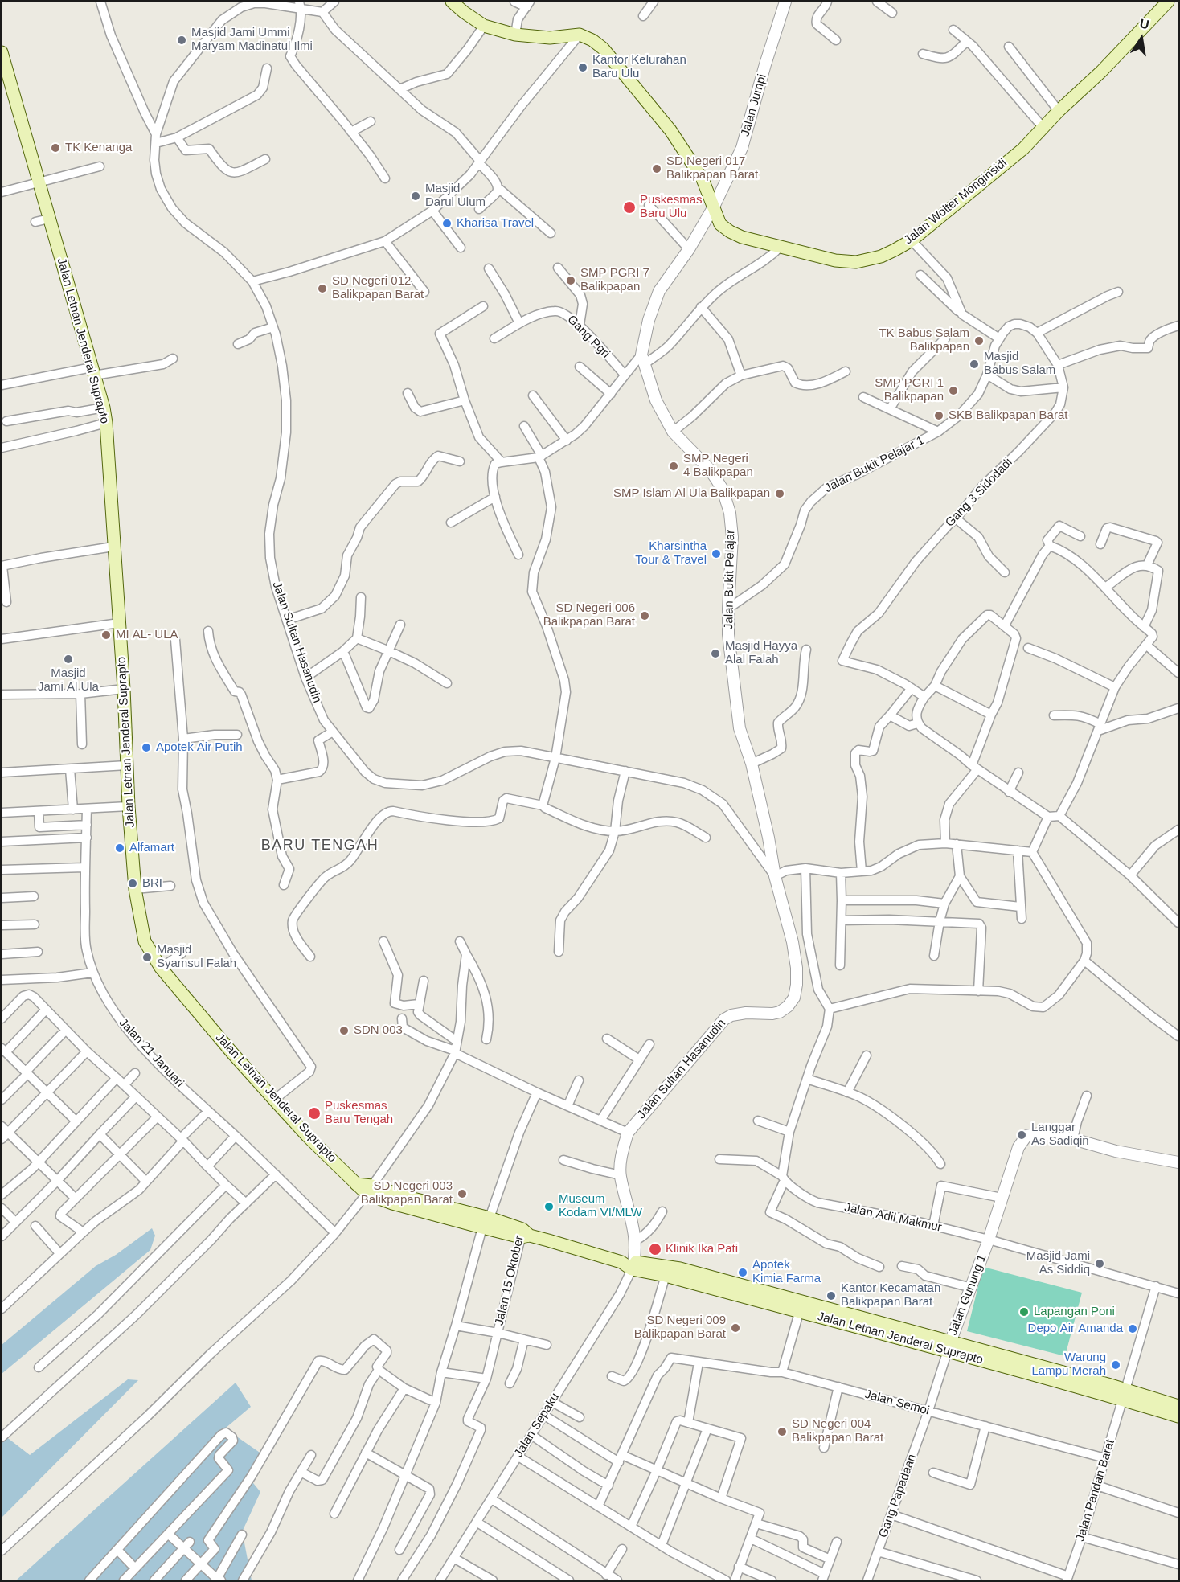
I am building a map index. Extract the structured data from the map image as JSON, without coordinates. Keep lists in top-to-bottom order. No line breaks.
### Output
{"streets":{"main road":["Jalan Wolter Monginsidi","Jalan Letnan Jenderal Suprapto"],"street":["Jalan Jumpi","Gang Pgri","Jalan Bukit Pelajar 1","Gang 3 Sidodadi","Jalan Bukit Pelajar","Jalan Sultan Hasanudin","Jalan 21 Januari","Jalan Adil Makmur","Jalan 15 Oktober","Jalan Gunung 1","Jalan Semoi","Jalan Sepaku","Jalan Pandan Barat","Gang Papadaan"]},"crossings":[["Jalan Jumpi","Jalan Wolter Monginsidi"],["Jalan Jumpi","Jalan Bukit Pelajar"],["Jalan Wolter Monginsidi","Jalan Bukit Pelajar"],["Jalan Letnan Jenderal Suprapto","Jalan Sultan Hasanudin"],["Jalan Letnan Jenderal Suprapto","Jalan 15 Oktober"],["Jalan Letnan Jenderal Suprapto","Jalan Gunung 1"],["Jalan Letnan Jenderal Suprapto","Jalan Sepaku"],["Jalan Letnan Jenderal Suprapto","Jalan Pandan Barat"],["Jalan Letnan Jenderal Suprapto","Gang Papadaan"],["Jalan Bukit Pelajar 1","Jalan Bukit Pelajar"],["Jalan Bukit Pelajar","Jalan Sultan Hasanudin"],["Jalan Sultan Hasanudin","Jalan Sepaku"],["Jalan Adil Makmur","Jalan Gunung 1"],["Jalan Adil Makmur","Jalan Pandan Barat"],["Jalan Gunung 1","Gang Papadaan"],["Jalan Semoi","Jalan Pandan Barat"],["Jalan Semoi","Gang Papadaan"]],"districts":["BARU TENGAH"],"places":["Masjid Jami Ummi Maryam Madinatul Ilmi","Kantor Kelurahan Baru Ulu","TK Kenanga","SD Negeri 017 Balikpapan Barat","Masjid Darul Ulum","Puskesmas Baru Ulu","Kharisa Travel","SMP PGRI 7 Balikpapan","SD Negeri 012 Balikpapan Barat","TK Babus Salam Balikpapan","Masjid Babus Salam","SMP PGRI 1 Balikpapan","SKB Balikpapan Barat","SMP Negeri 4 Balikpapan","SMP Islam Al Ula Balikpapan","Kharsintha Tour & Travel","SD Negeri 006 Balikpapan Barat","MI AL- ULA","Masjid Hayya Alal Falah","Masjid Jami Al Ula","Apotek Air Putih","Alfamart","BRI","Masjid Syamsul Falah","SDN 003","Puskesmas Baru Tengah","Langgar As Sadiqin","SD Negeri 003 Balikpapan Barat","Museum Kodam VI/MLW","Klinik Ika Pati","Masjid Jami As Siddiq","Apotek Kimia Farma","Kantor Kecamatan Balikpapan Barat","Lapangan Poni","SD Negeri 009 Balikpapan Barat","Depo Air Amanda","Warung Lampu Merah","SD Negeri 004 Balikpapan Barat"],"north":"top"}
